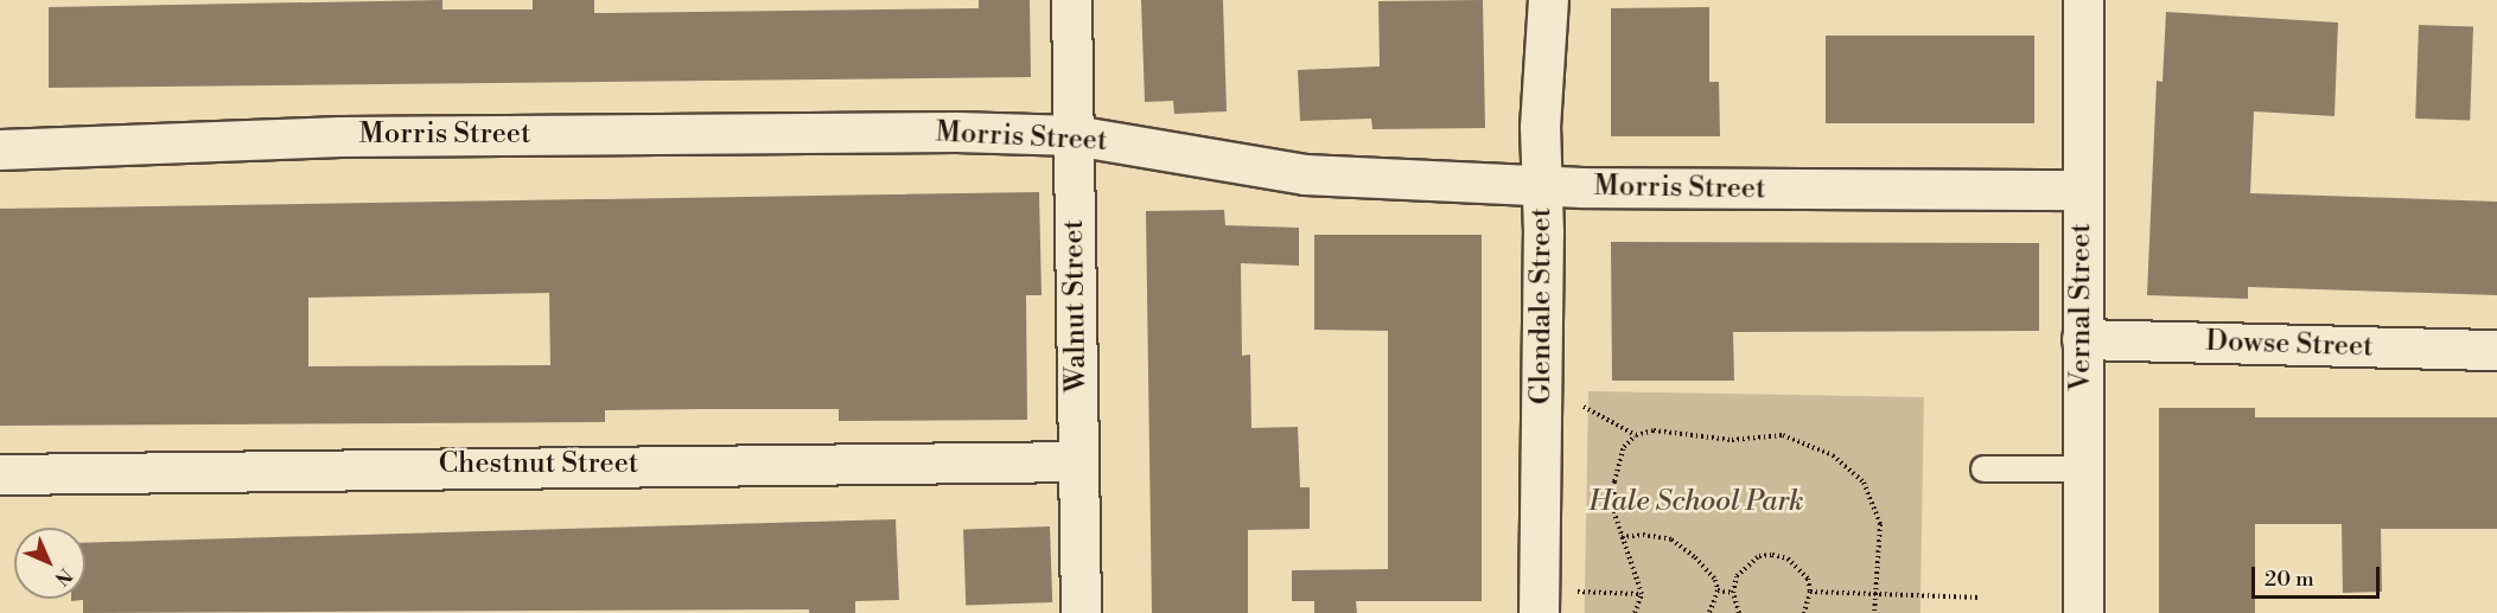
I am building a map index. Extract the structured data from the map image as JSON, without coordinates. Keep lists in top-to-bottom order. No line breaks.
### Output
{"streets":{"street":["Morris Street","Walnut Street","Glendale Street","Vernal Street","Dowse Street","Chestnut Street"]},"crossings":[["Morris Street","Walnut Street"],["Morris Street","Glendale Street"],["Morris Street","Vernal Street"],["Walnut Street","Chestnut Street"],["Vernal Street","Dowse Street"]],"parks":["Hale School Park"],"scale_bar":"20 m","north":"bottom right"}
